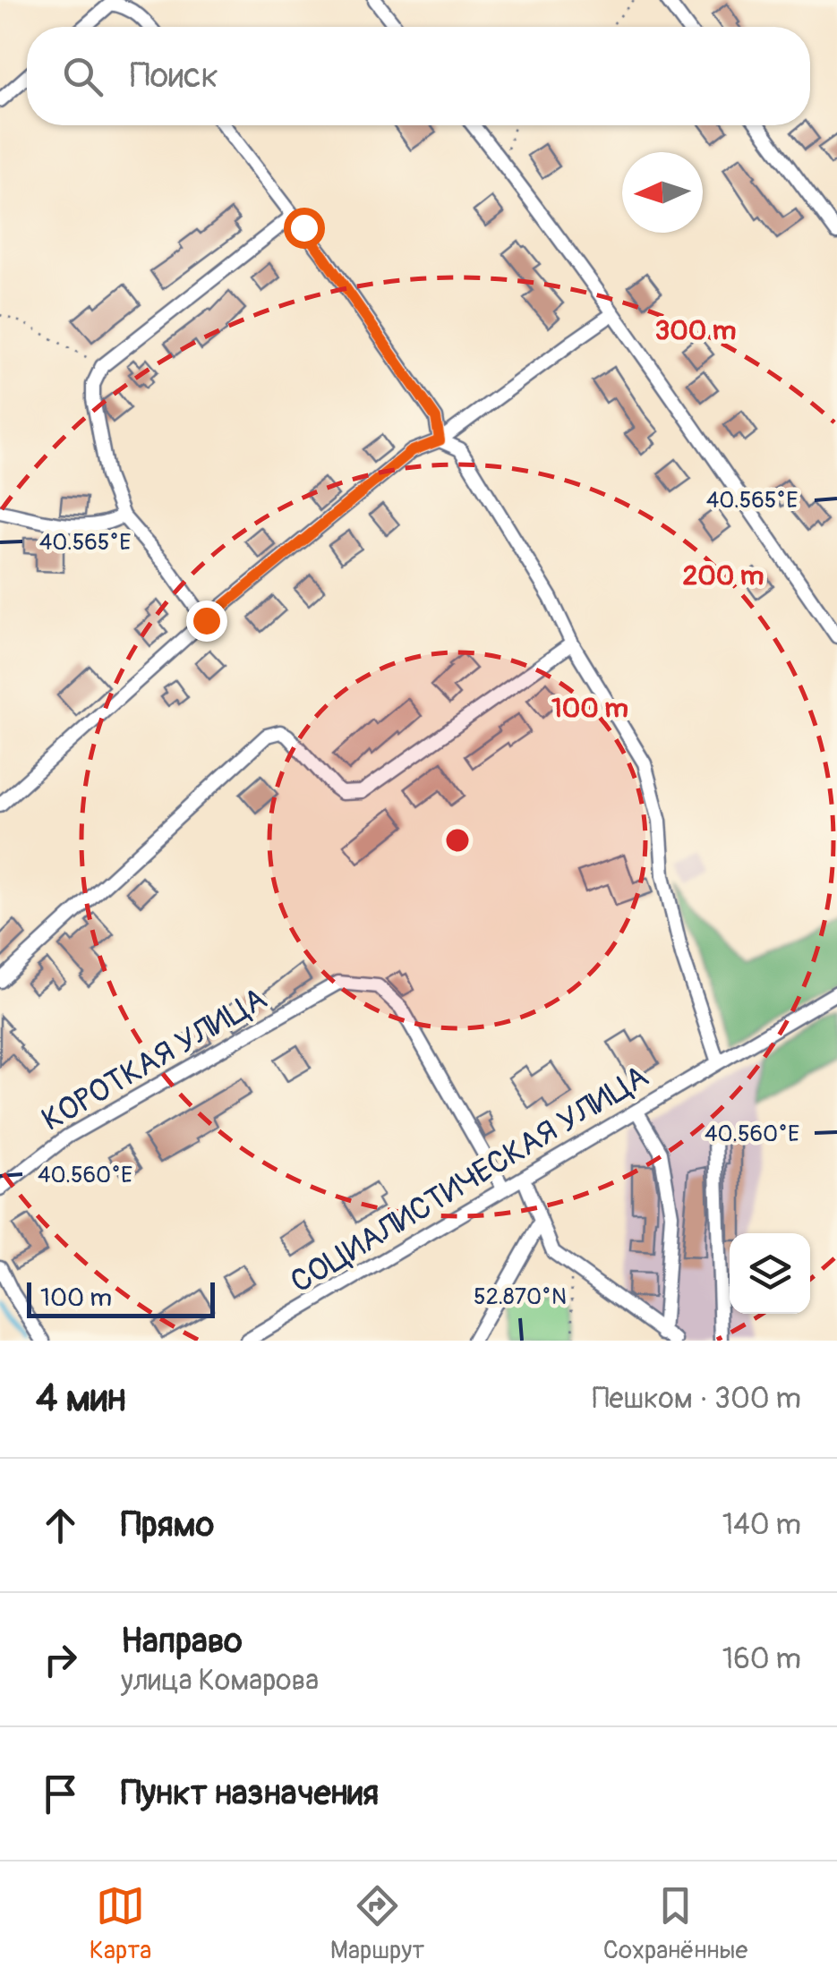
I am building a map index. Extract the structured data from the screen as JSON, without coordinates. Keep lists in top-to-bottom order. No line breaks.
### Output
{"streets":{"street":["КОРОТКАЯ УЛИЦА","СОЦИАЛИСТИЧЕСКАЯ УЛИЦА"]},"crossings":[["КОРОТКАЯ УЛИЦА","СОЦИАЛИСТИЧЕСКАЯ УЛИЦА"]],"scale_bar":"100 m","north":"left","page":{"search":"Поиск","scale":"100 m","heading":["4 мин","Пешком · 300 m"],"list":[["Прямо","140 m"],["Направо","улица Комарова","160 m"],"Пункт назначения"],"nav":["Карта","Маршрут","Сохранённые"]},"coordinates":["40.565°E","40.560°E","52.870°N"],"rings":["300 m","200 m","100 m"]}
